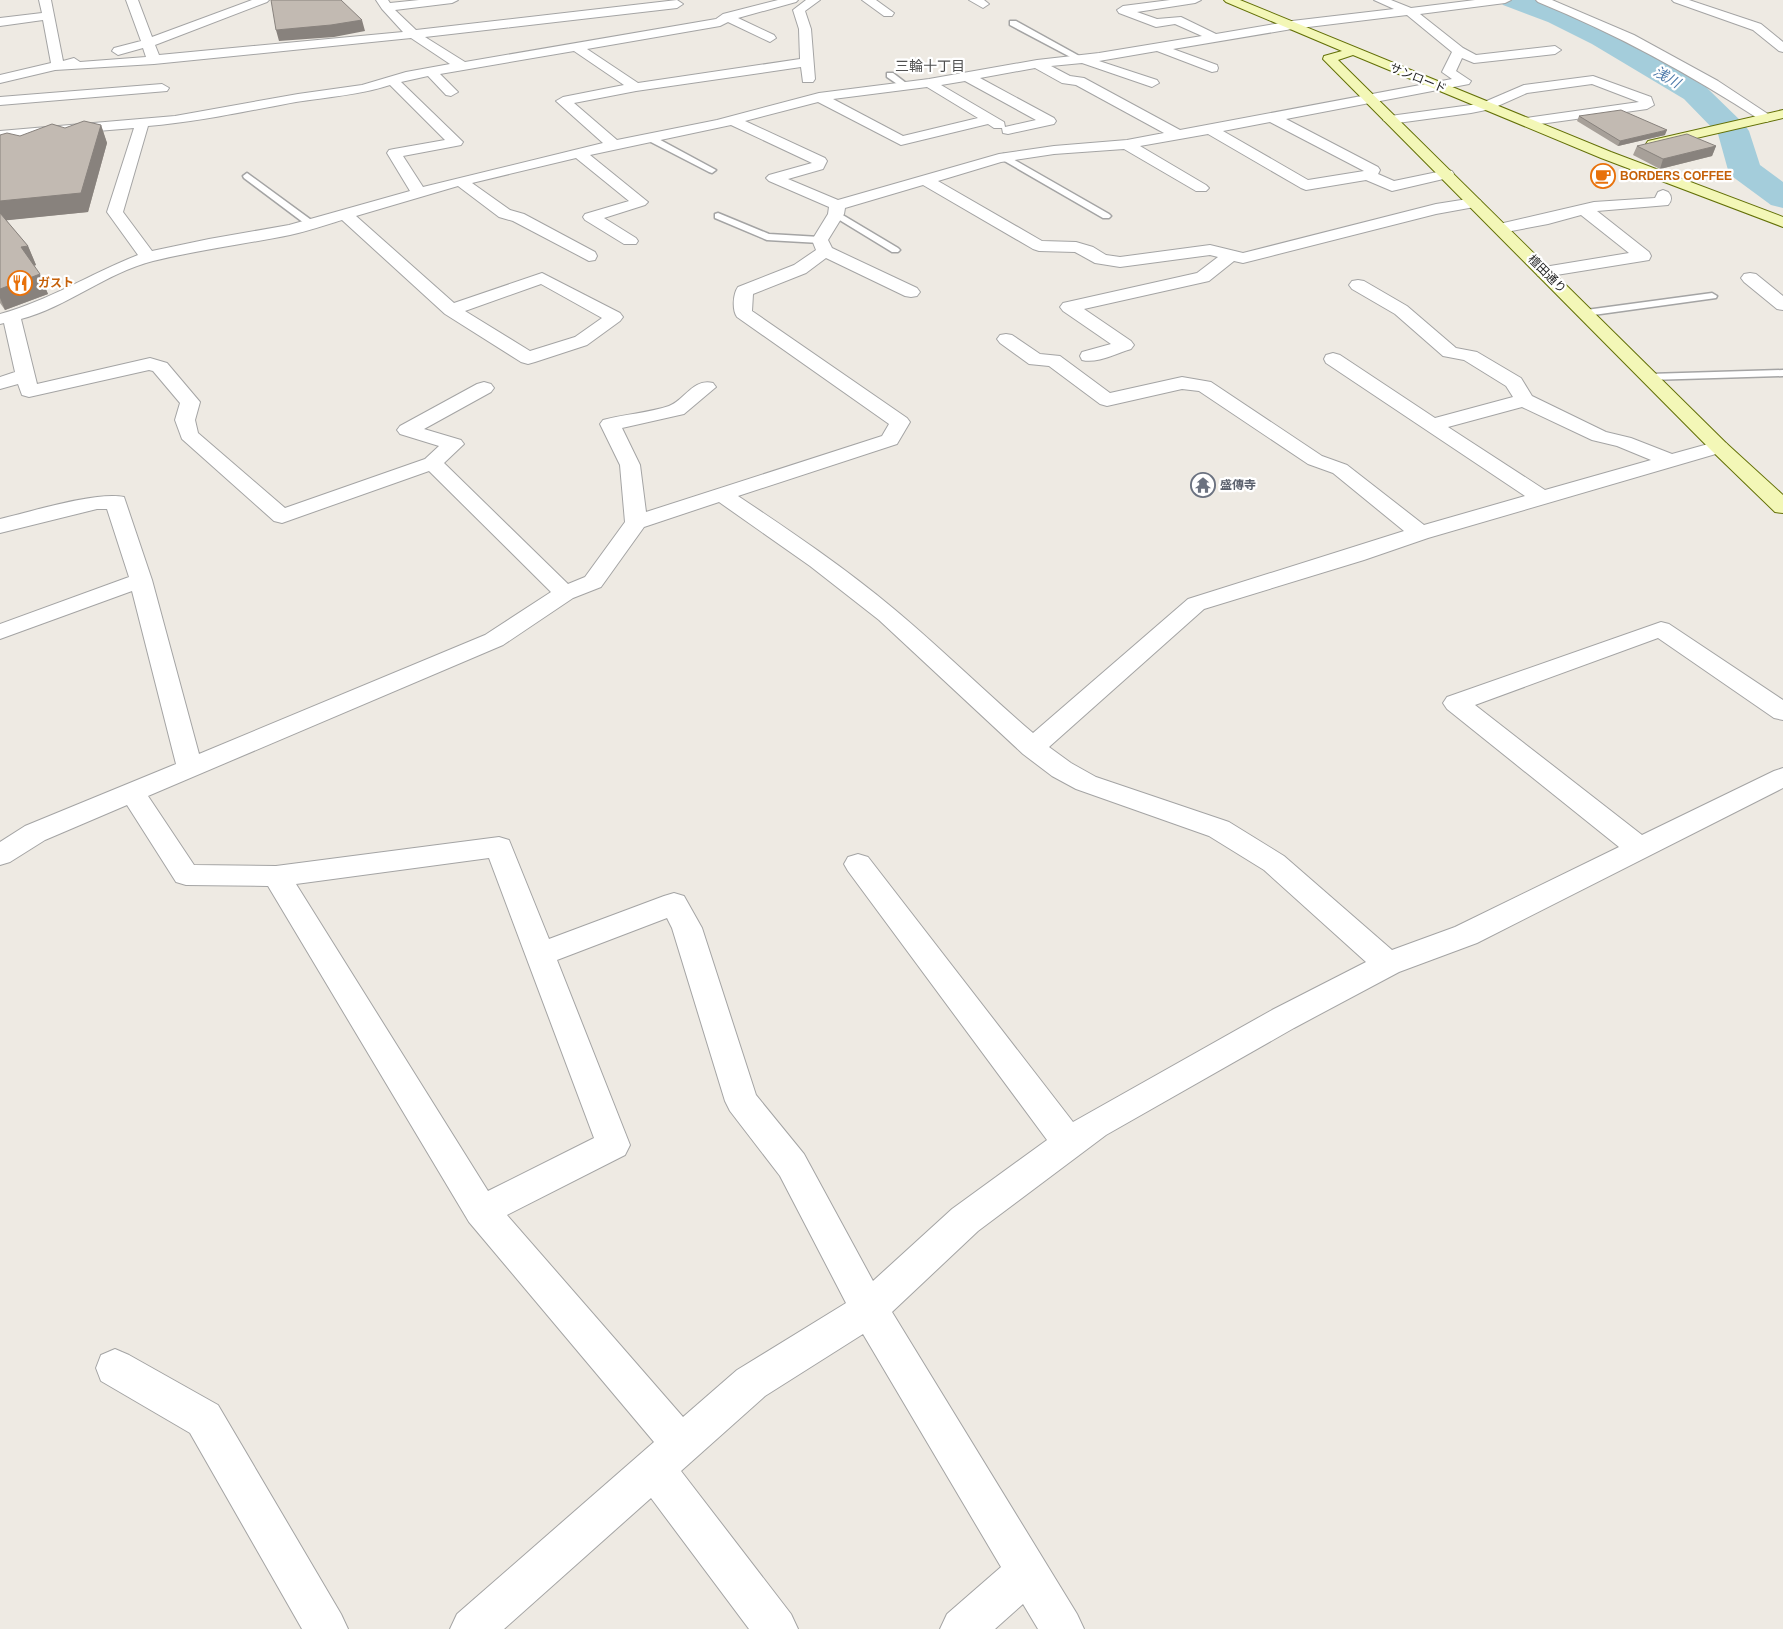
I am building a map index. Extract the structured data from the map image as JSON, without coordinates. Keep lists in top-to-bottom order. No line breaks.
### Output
{"streets":{"street":["サンロード","檀田通り"]},"crossings":[["サンロード","檀田通り"]],"districts":["三輪十丁目"],"water":["浅川"],"places":{"cafe":["BORDERS COFFEE"],"restaurant":["ガスト"],"temple":["盛傳寺"]}}
